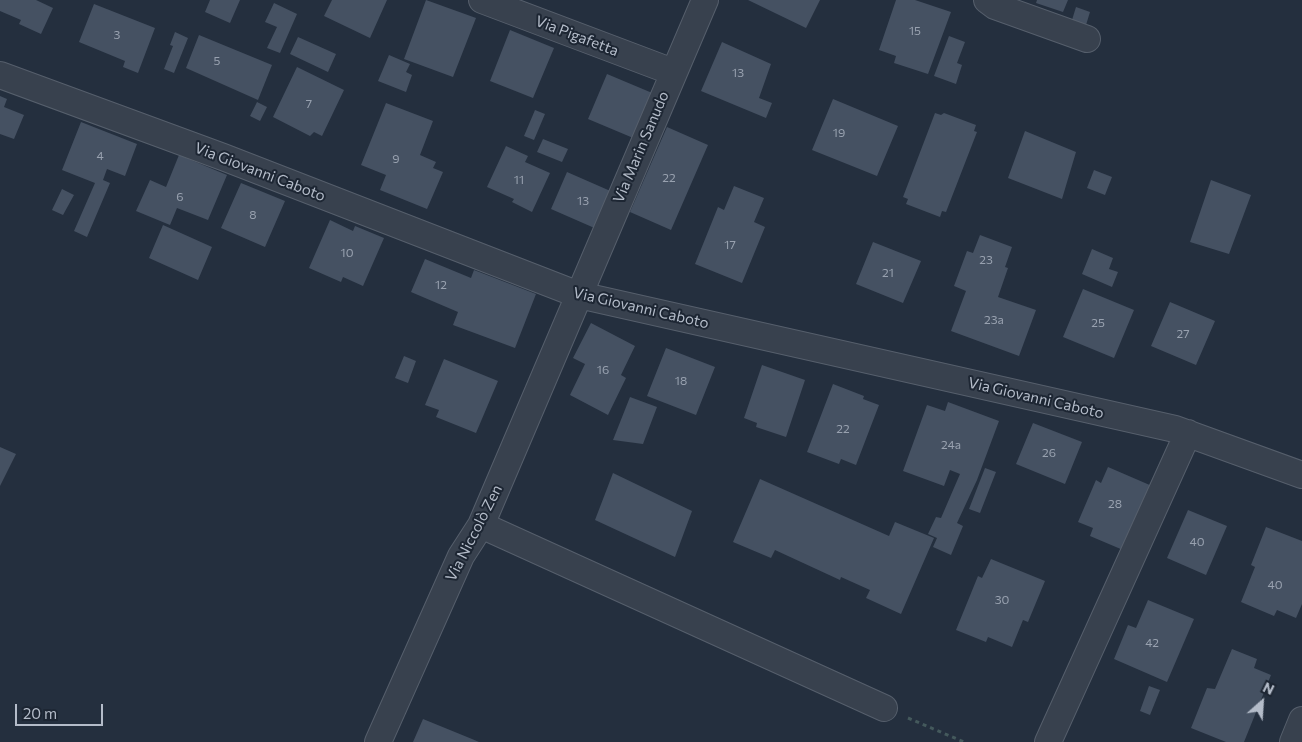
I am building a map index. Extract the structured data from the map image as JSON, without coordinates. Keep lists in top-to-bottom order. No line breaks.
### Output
{"streets":{"street":["Via Pigafetta","Via Marin Sanudo","Via Giovanni Caboto","Via Niccolò Zen"]},"crossings":[["Via Pigafetta","Via Marin Sanudo"],["Via Marin Sanudo","Via Giovanni Caboto"],["Via Marin Sanudo","Via Niccolò Zen"],["Via Giovanni Caboto","Via Niccolò Zen"]],"house_numbers":["15","3","5","13","7","19","4","9","22","11","6","13","8","17","10","23","21","12","23a","25","27","16","18","22","24a","26","28","40","40","30","42"],"scale_bar":"20 m","north":"top right"}
